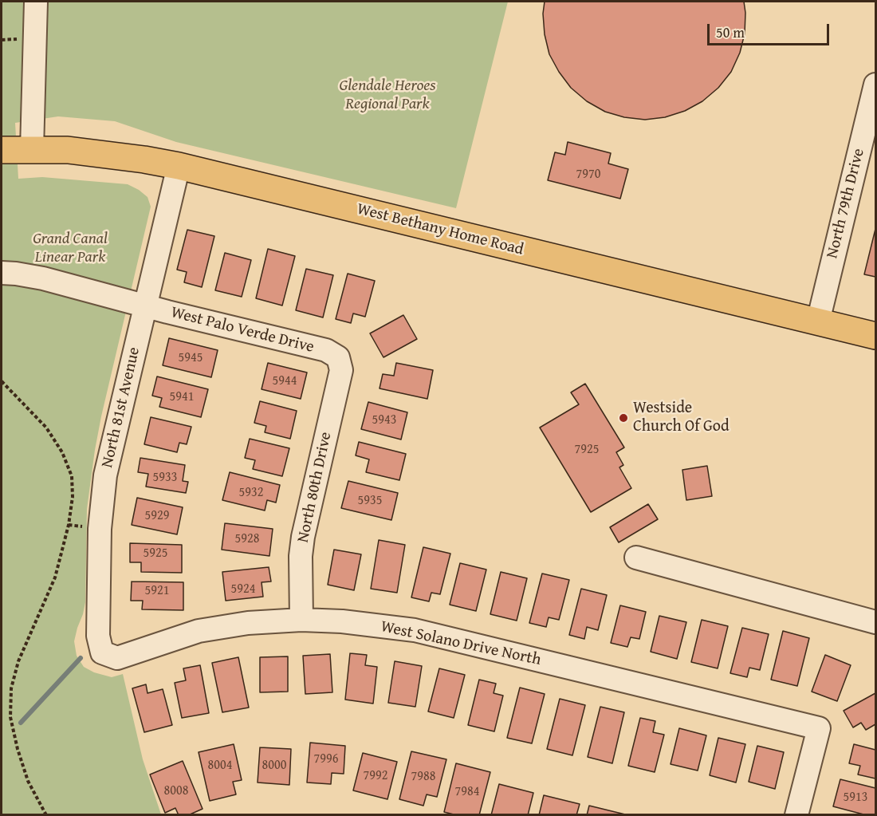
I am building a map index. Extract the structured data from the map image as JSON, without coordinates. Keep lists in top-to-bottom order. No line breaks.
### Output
{"streets":{"main road":["West Bethany Home Road"],"street":["North 79th Drive","West Palo Verde Drive","North 81st Avenue","North 80th Drive","West Solano Drive North"]},"crossings":[["North 79th Drive","West Bethany Home Road"],["West Bethany Home Road","North 81st Avenue"],["West Palo Verde Drive","North 81st Avenue"],["West Palo Verde Drive","North 80th Drive"],["North 81st Avenue","West Solano Drive North"],["North 80th Drive","West Solano Drive North"]],"parks":["Glendale Heroes Regional Park","Grand Canal Linear Park"],"places":["Westside Church Of God"],"house_numbers":["7970","5945","5944","5941","5943","7925","5933","5932","5935","5929","5928","5925","5924","5921","7996","8004","8000","7992","7988","8008","7984","5913"],"scale_bar":"50 m"}
